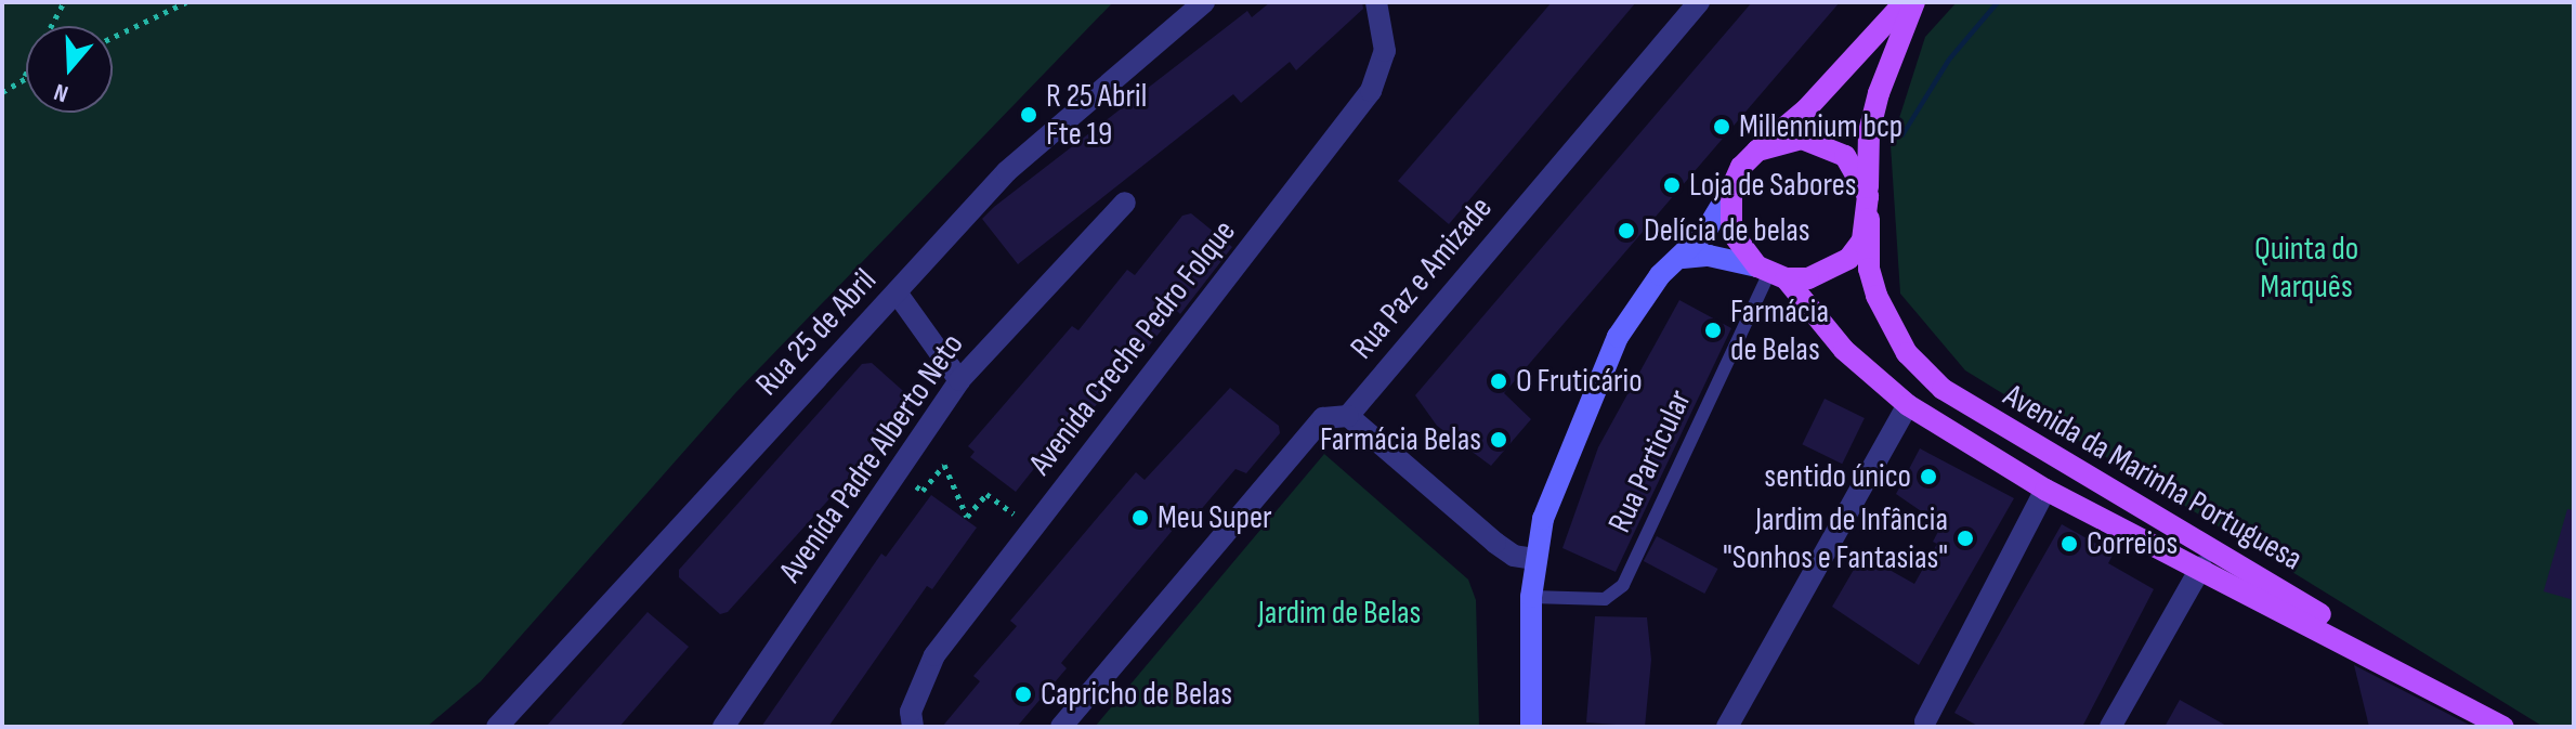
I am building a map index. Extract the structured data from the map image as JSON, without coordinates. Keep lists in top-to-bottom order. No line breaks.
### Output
{"streets":{"main road":["Avenida da Marinha Portuguesa"],"street":["Rua Paz e Amizade","Rua 25 de Abril","Avenida Creche Pedro Folque","Avenida Padre Alberto Neto"],"lane":["Rua Particular"]},"crossings":[["Rua Particular","Avenida da Marinha Portuguesa"]],"parks":["Quinta do Marquês","Jardim de Belas"],"places":["R 25 Abril Fte 19","Millennium bcp","Loja de Sabores","Delícia de belas","Farmácia de Belas","O Fruticário","Farmácia Belas","sentido único","Meu Super","Jardim de Infância \"Sonhos e Fantasias\"","Correios","Capricho de Belas"],"north":"bottom"}
